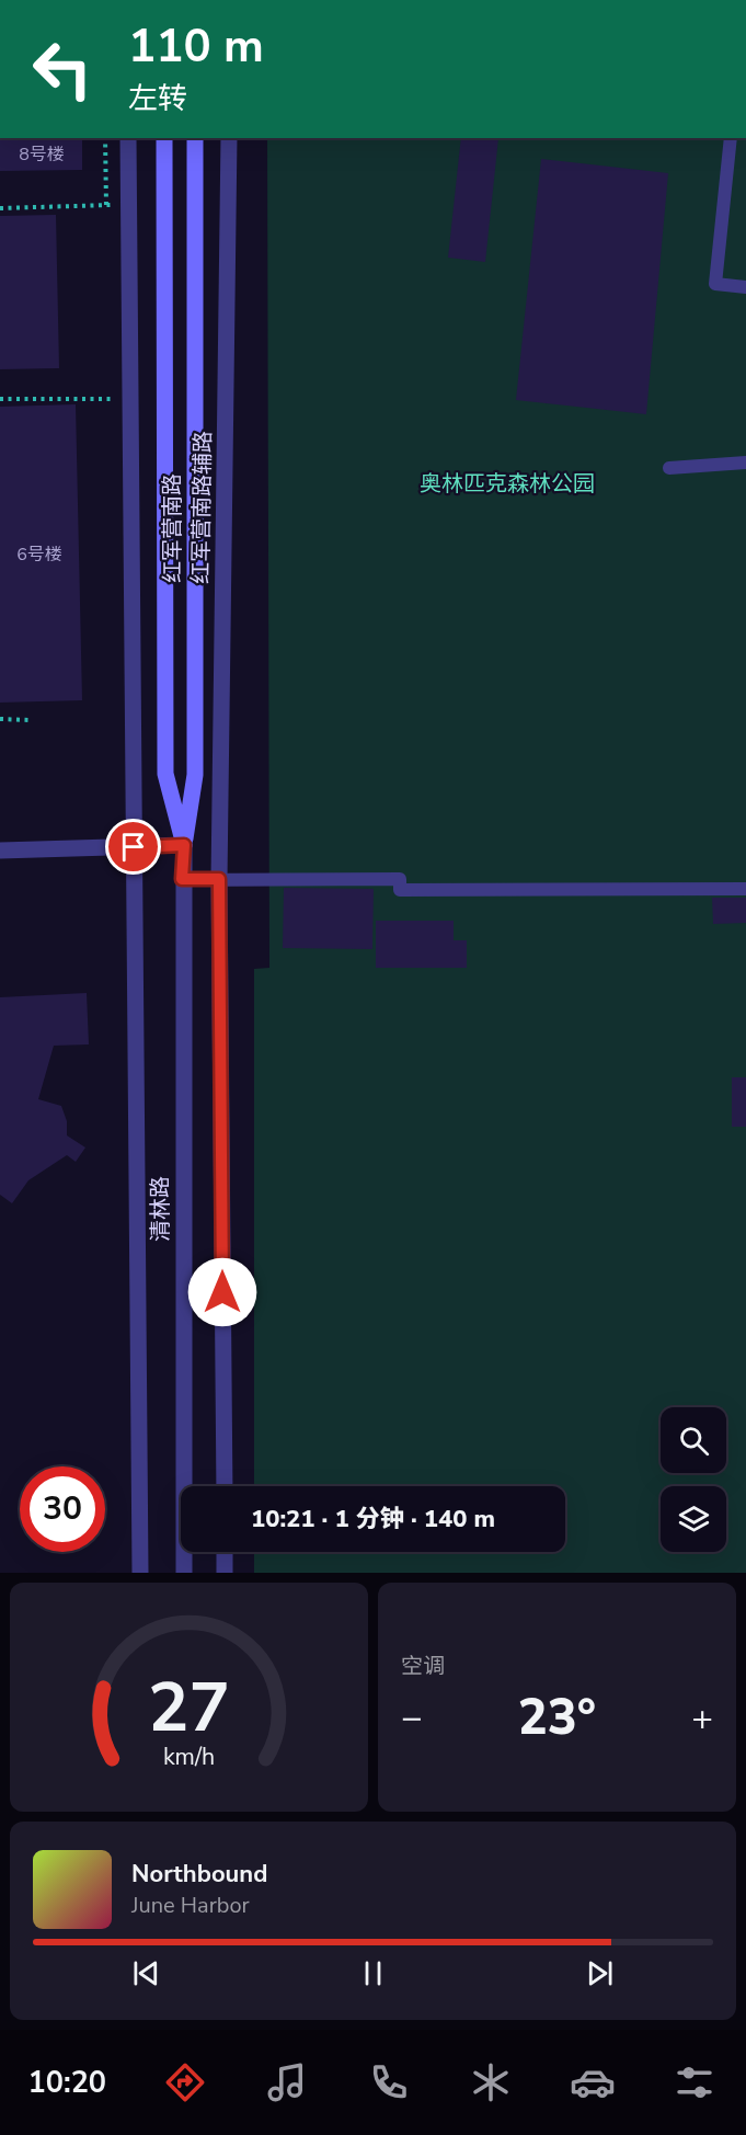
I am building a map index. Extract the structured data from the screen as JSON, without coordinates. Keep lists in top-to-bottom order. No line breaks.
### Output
{"streets":{"main road":["红军营南路"],"street":["红军营南路辅路","清林路"]},"crossings":[["红军营南路","清林路"]],"parks":["奥林匹克森林公园"],"house_numbers":["8号楼","6号楼"],"page":{"turn":["110 m","左转"],"limit":"30","trip":"10:21 · 1 分钟 · 140 m","tile":"空调","heat":["−","23°","+"],"song":["Northbound","June Harbor"],"tabs":"10:20","gauge":["27","km/h"]}}
